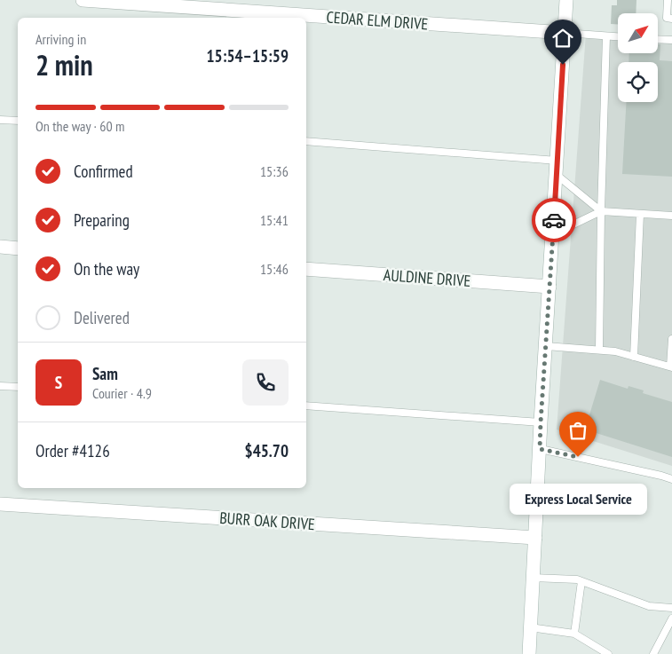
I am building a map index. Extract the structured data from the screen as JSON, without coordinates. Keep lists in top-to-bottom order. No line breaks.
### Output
{"streets":{"street":["CEDAR ELM DRIVE","AULDINE DRIVE","BURR OAK DRIVE"]},"places":["Express Local Service"],"north":"top right","page":{"heading":["2 min","Arriving in","15:54–15:59"],"panel":["Sam","Courier · 4.9","Order #4126","$45.70"],"bar":"On the way · 60 m","list":[["Confirmed","15:36"],["Preparing","15:41"],["On the way","15:46"],"Delivered"],"round":"S","bubble":"Express Local Service"}}
